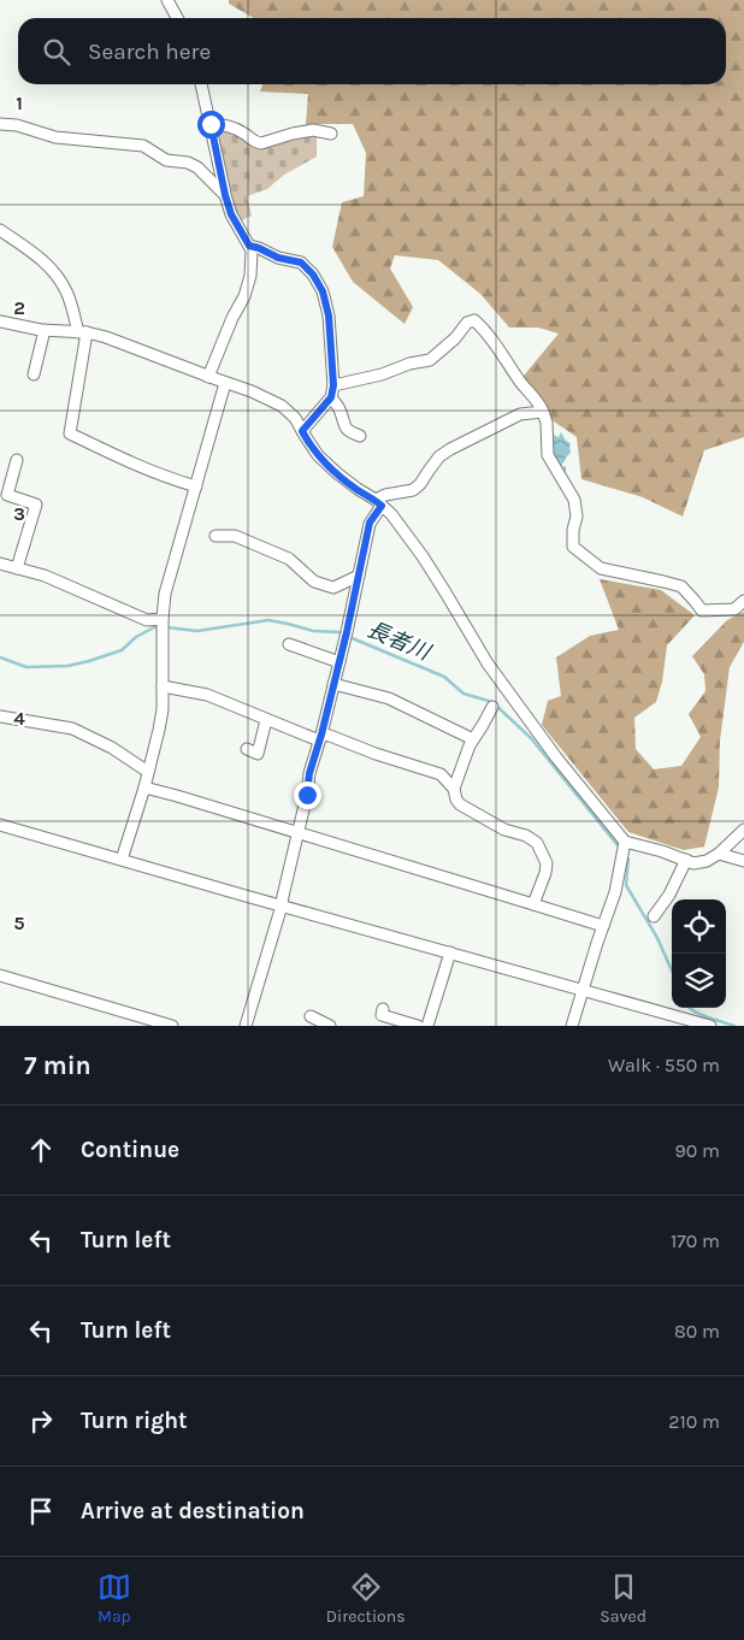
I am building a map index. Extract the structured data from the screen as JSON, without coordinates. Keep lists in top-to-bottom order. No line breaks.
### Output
{"water":["長者川"],"page":{"search":"Search here","heading":["7 min","Walk · 550 m"],"list":[["Continue","90 m"],["Turn left","170 m"],["Turn left","80 m"],["Turn right","210 m"],"Arrive at destination"],"nav":["Map","Directions","Saved"]},"grid":{"rows":["1","2","3","4","5"]}}
